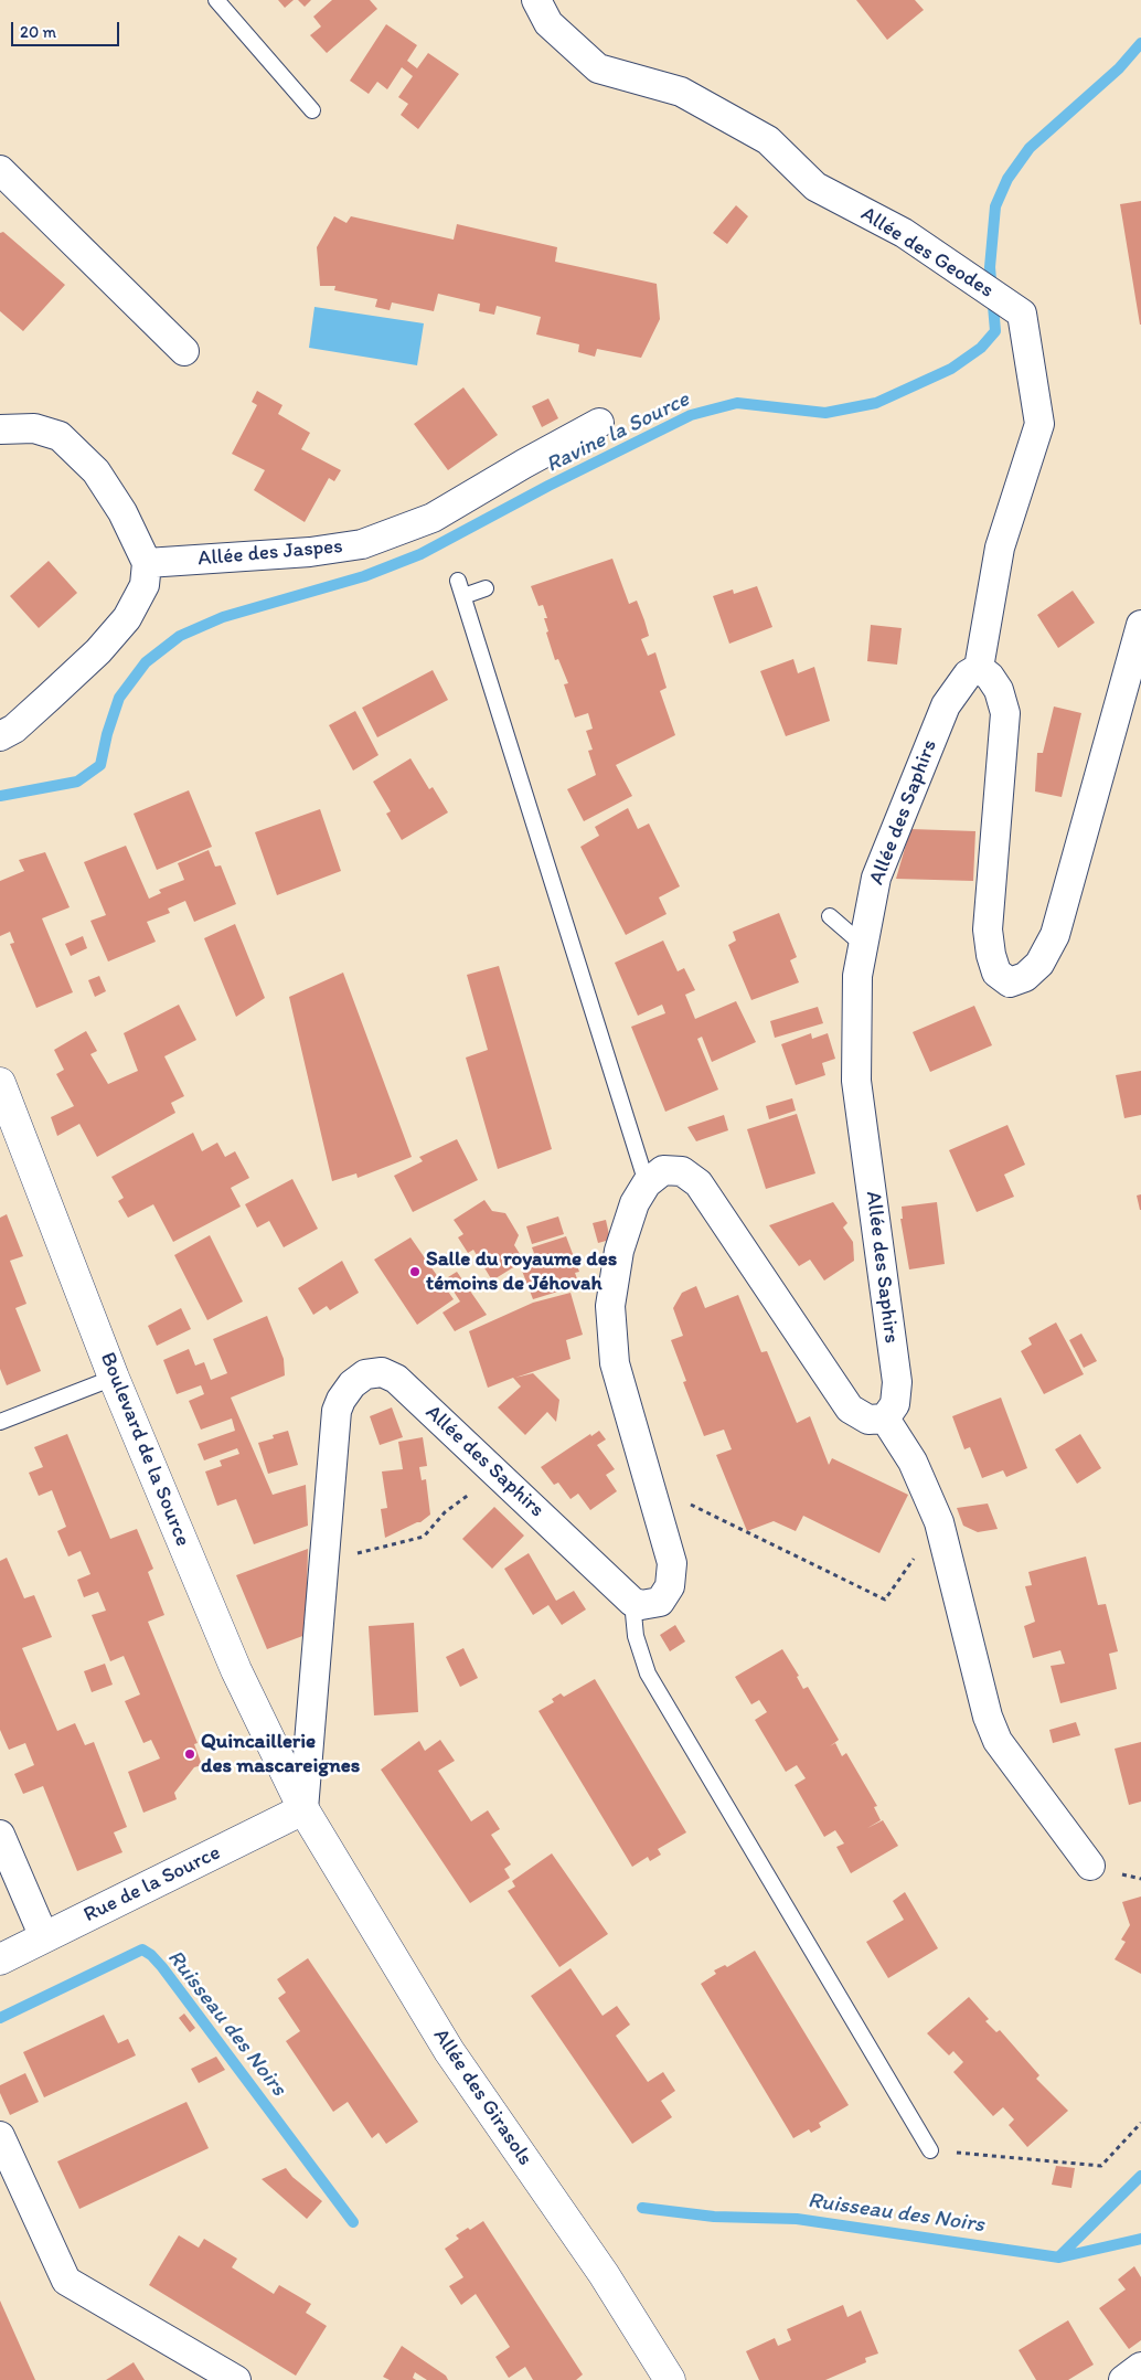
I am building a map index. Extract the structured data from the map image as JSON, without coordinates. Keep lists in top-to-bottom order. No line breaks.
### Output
{"streets":{"street":["Allée des Geodes","Allée des Jaspes","Allée des Saphirs","Boulevard de la Source","Rue de la Source","Allée des Girasols"]},"crossings":[["Allée des Geodes","Allée des Saphirs"],["Allée des Saphirs","Boulevard de la Source"],["Allée des Saphirs","Rue de la Source"],["Allée des Saphirs","Allée des Girasols"],["Boulevard de la Source","Rue de la Source"],["Boulevard de la Source","Allée des Girasols"],["Rue de la Source","Allée des Girasols"]],"water":["Ravine la Source","Ruisseau des Noirs"],"places":["Salle du royaume des témoins de Jéhovah","Quincaillerie des mascareignes"],"scale_bar":"20 m"}
